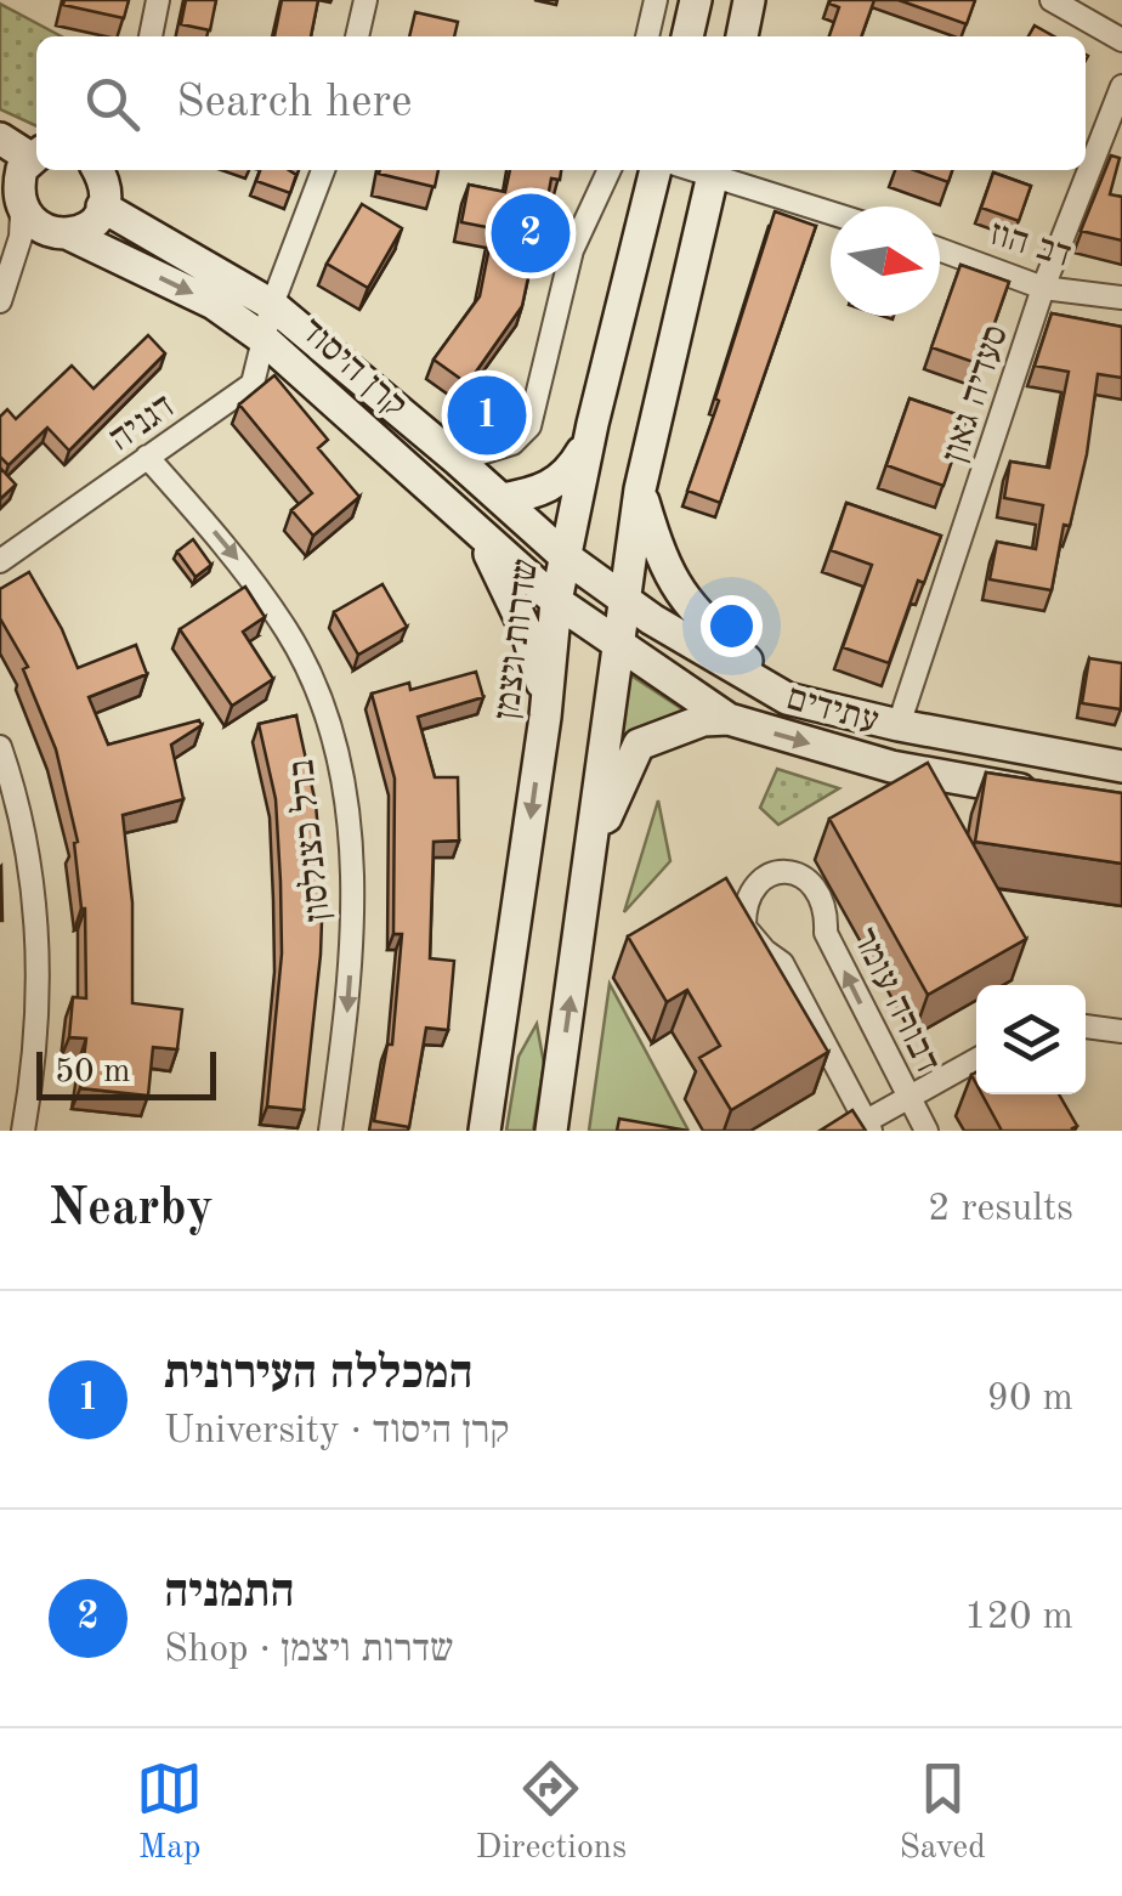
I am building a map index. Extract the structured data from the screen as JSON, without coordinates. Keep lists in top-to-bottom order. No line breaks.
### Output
{"streets":{"main road":["קרן היסוד","שדרות ויצמן","עתידים"],"street":["דב הוז","סעדיה גאון","דגניה","ברל כצנלסון","דבורה עומר"]},"crossings":[["דב הוז","סעדיה גאון"],["קרן היסוד","דגניה"],["קרן היסוד","שדרות ויצמן"],["קרן היסוד","עתידים"],["סעדיה גאון","עתידים"],["דגניה","ברל כצנלסון"],["שדרות ויצמן","עתידים"]],"one_way":["ברל כצנלסון"],"scale_bar":"50 m","north":"right","page":{"search":"Search here","pins":["2","1"],"scale":"50 m","heading":["Nearby","2 results"],"list":[{"mark":"1","name":"המכללה העירונית","note":"University · קרן היסוד","value":"90 m"},{"mark":"2","name":"התמניה","note":"Shop · שדרות ויצמן","value":"120 m"}],"nav":["Map","Directions","Saved"]}}
